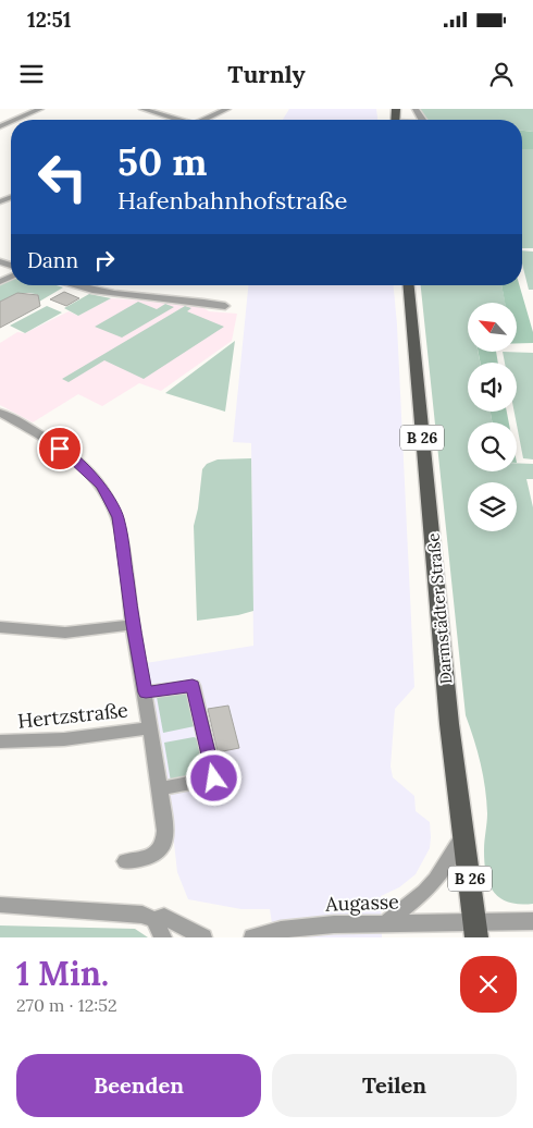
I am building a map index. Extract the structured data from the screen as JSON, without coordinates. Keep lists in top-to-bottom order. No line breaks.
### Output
{"streets":{"main road":["B 26","Darmstädter Straße"],"street":["Hertzstraße","Augasse"]},"crossings":[["Darmstädter Straße","Augasse"]],"north":"top left","page":{"status":"12:51","header":"Turnly","turn":["50 m","Hafenbahnhofstraße"],"then":"Dann","heading":["1 Min.","270 m · 12:52"],"buttons":["Beenden","Teilen"]}}
